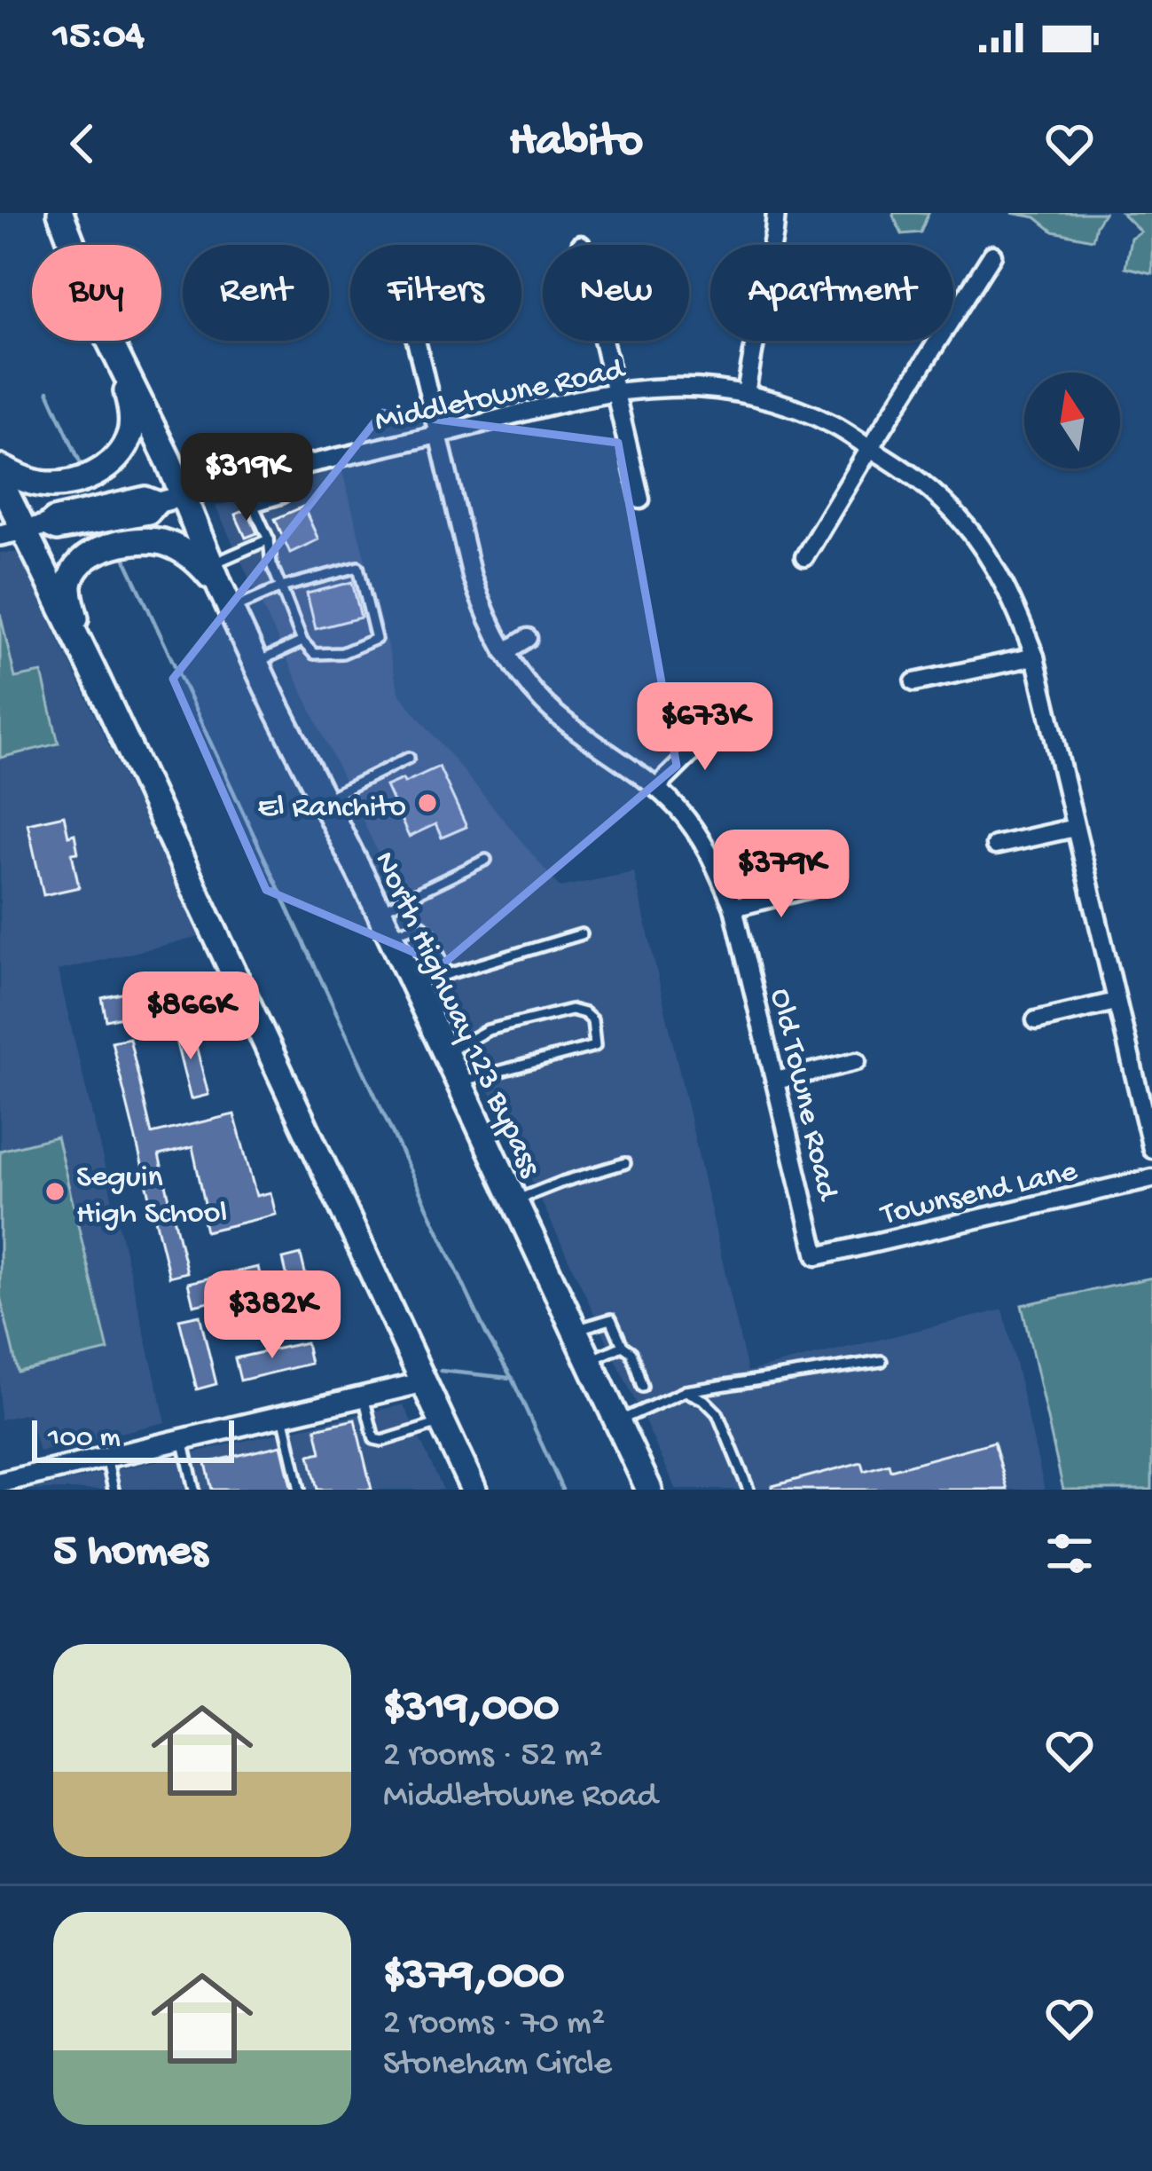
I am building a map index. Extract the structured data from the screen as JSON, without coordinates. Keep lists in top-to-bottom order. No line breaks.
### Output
{"streets":{"main road":["North Highway 123 Bypass"],"street":["Middletowne Road","Old Towne Road","Townsend Lane"]},"crossings":[["Middletowne Road","North Highway 123 Bypass"],["Middletowne Road","Old Towne Road"],["Old Towne Road","Townsend Lane"]],"places":["El Ranchito","Seguin High School"],"scale_bar":"100 m","north":"top","page":{"status":"15:04","header":"Habito","chip":["Buy","Rent","Filters","New","Apartment"],"price":["$319K","$673K","$379K","$866K","$382K"],"scale":"100 m","heading":"5 homes","list":[{"name":"$319,000","note":"2 rooms · 52 m² · Middletowne Road"},{"name":"$379,000","note":"2 rooms · 70 m² · Stoneham Circle"}]}}
